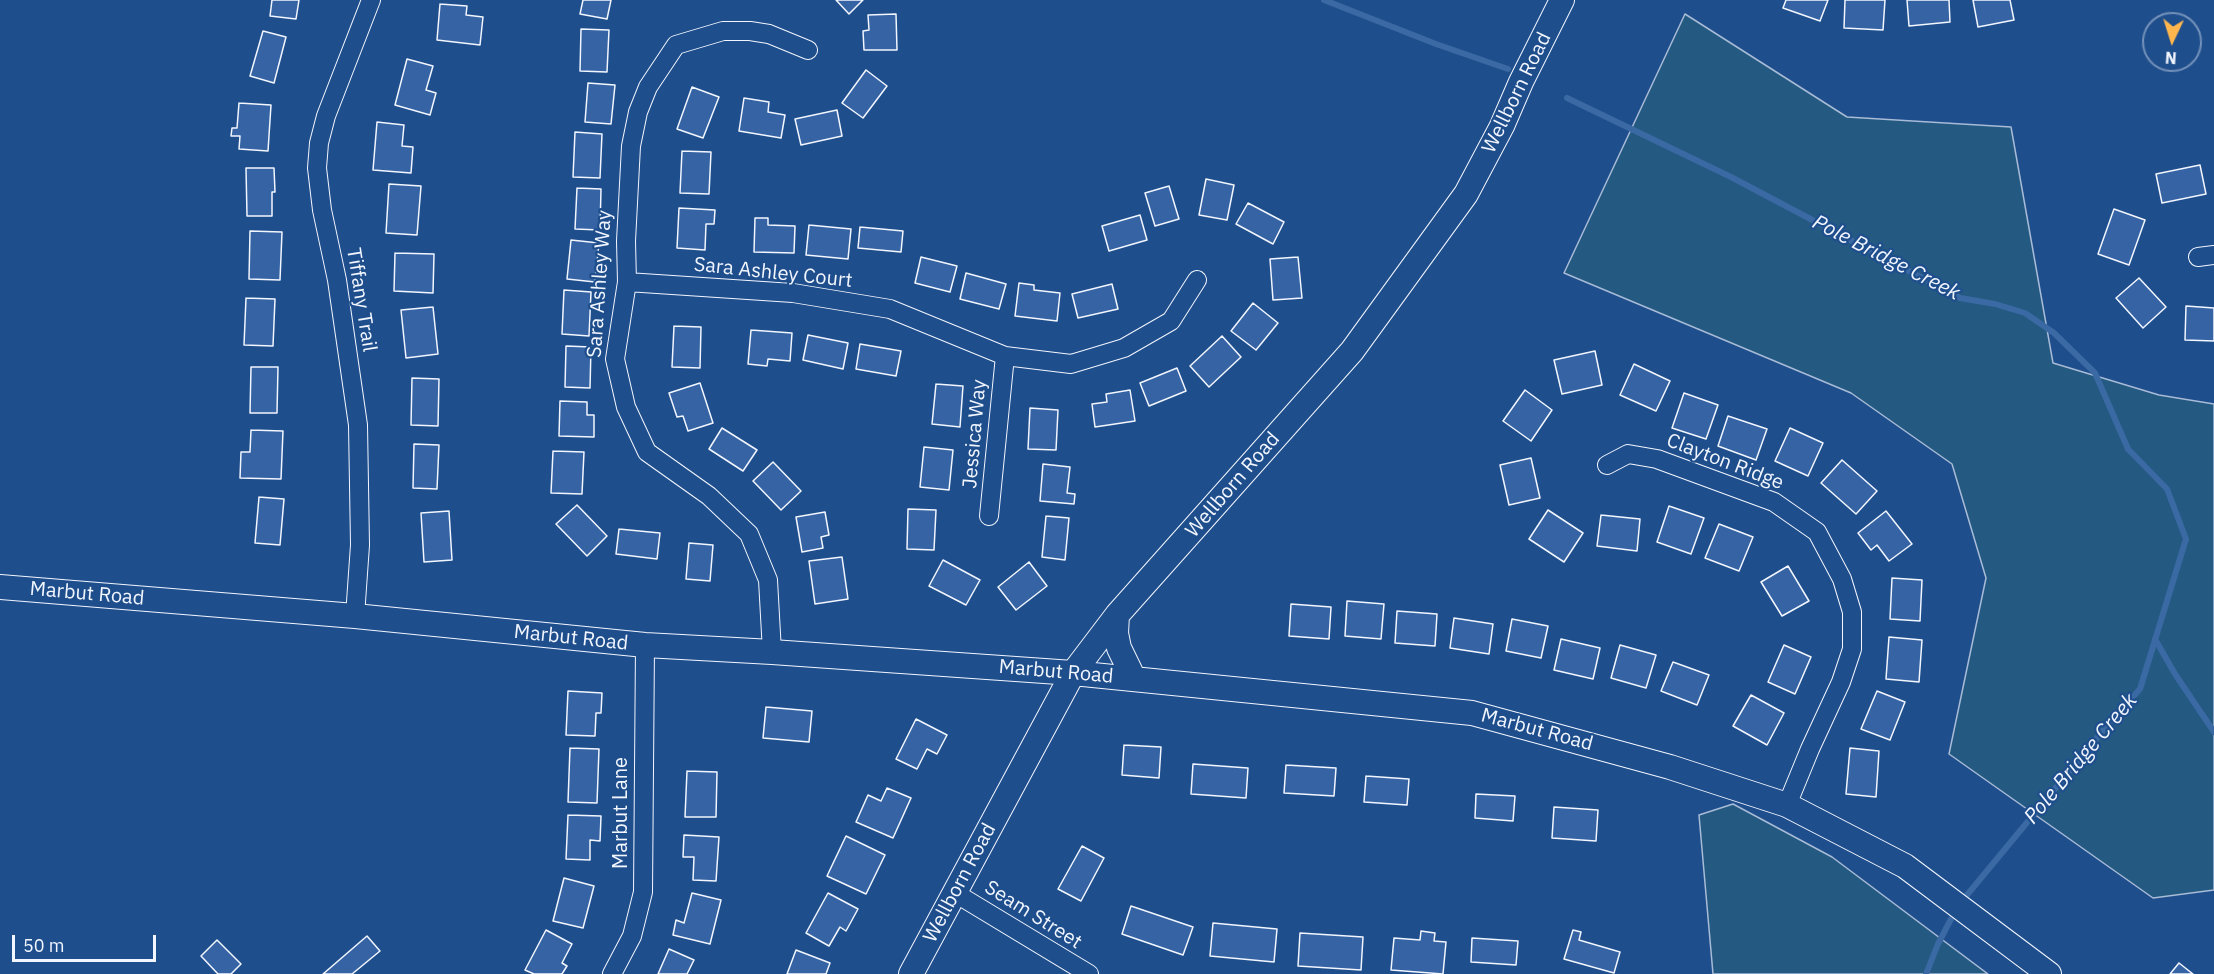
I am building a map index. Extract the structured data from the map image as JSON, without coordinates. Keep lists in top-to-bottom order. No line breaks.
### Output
{"streets":{"street":["Wellborn Road","Sara Ashley Court","Sara Ashley Way","Tiffany Trail","Jessica Way","Clayton Ridge","Marbut Road","Marbut Lane","Seam Street"]},"crossings":[["Wellborn Road","Marbut Road"],["Wellborn Road","Seam Street"],["Sara Ashley Court","Sara Ashley Way"],["Sara Ashley Court","Jessica Way"],["Sara Ashley Way","Marbut Road"],["Tiffany Trail","Marbut Road"],["Clayton Ridge","Marbut Road"],["Marbut Road","Marbut Lane"]],"water":["Pole Bridge Creek"],"scale_bar":"50 m","north":"bottom"}
